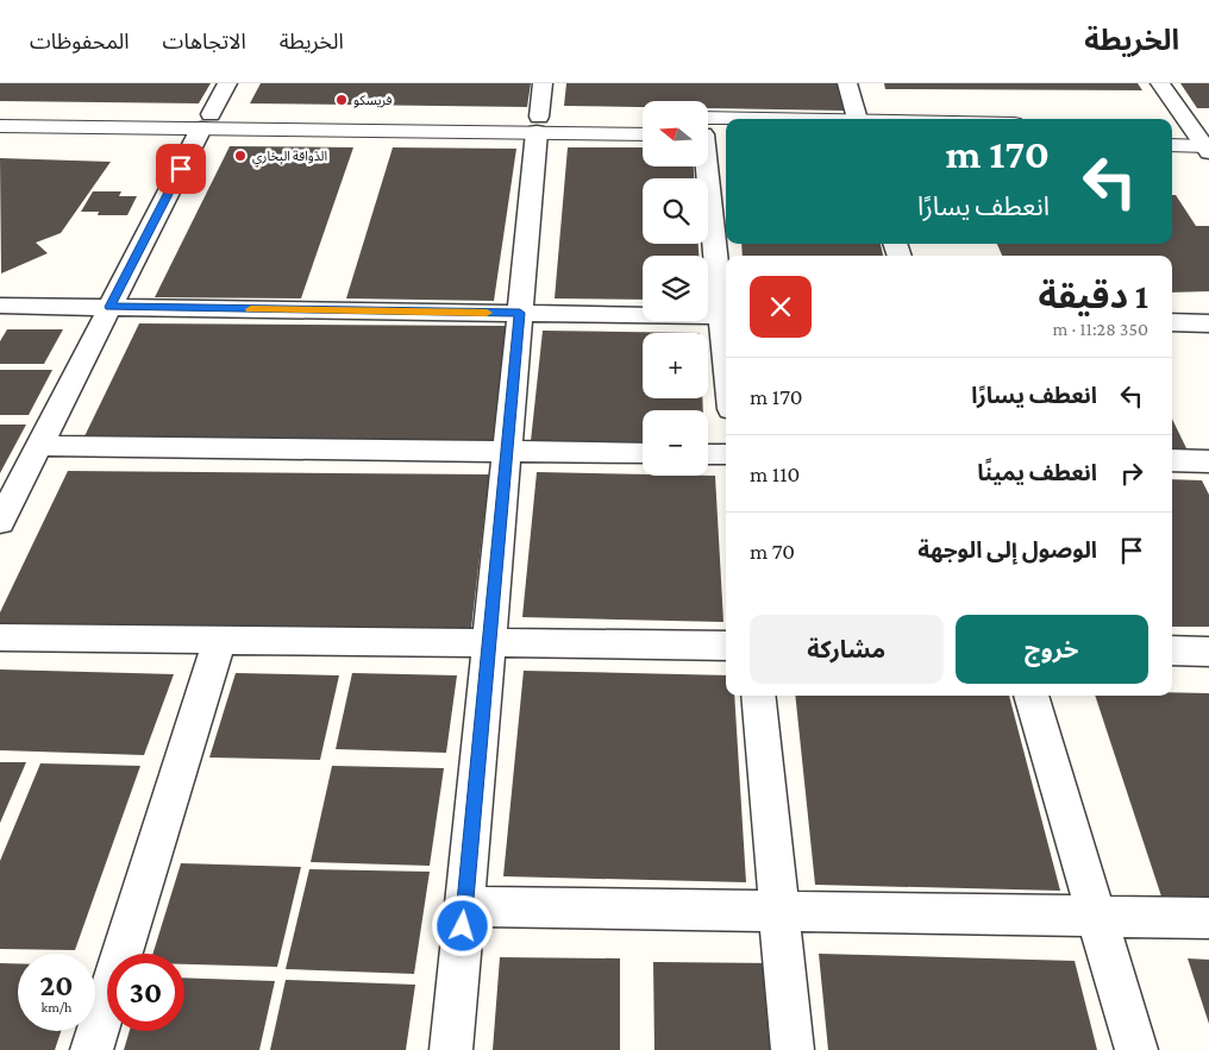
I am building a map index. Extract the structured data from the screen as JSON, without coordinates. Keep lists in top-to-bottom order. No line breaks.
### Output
{"places":["فريسكو","الذواقة البخاري"],"north":"left","page":{"header":"الخريطة","nav":["الخريطة","الاتجاهات","المحفوظات"],"map_buttons":["+","−"],"turn":["170 m","انعطف يسارًا"],"heading":["1 دقيقة","350 m · 11:28"],"list":[{"name":"انعطف يسارًا","value":"170 m"},{"name":"انعطف يمينًا","value":"110 m"},{"name":"الوصول إلى الوجهة","value":"70 m"}],"buttons":["خروج","مشاركة"],"speed":"20 km/h","limit":"30"}}
